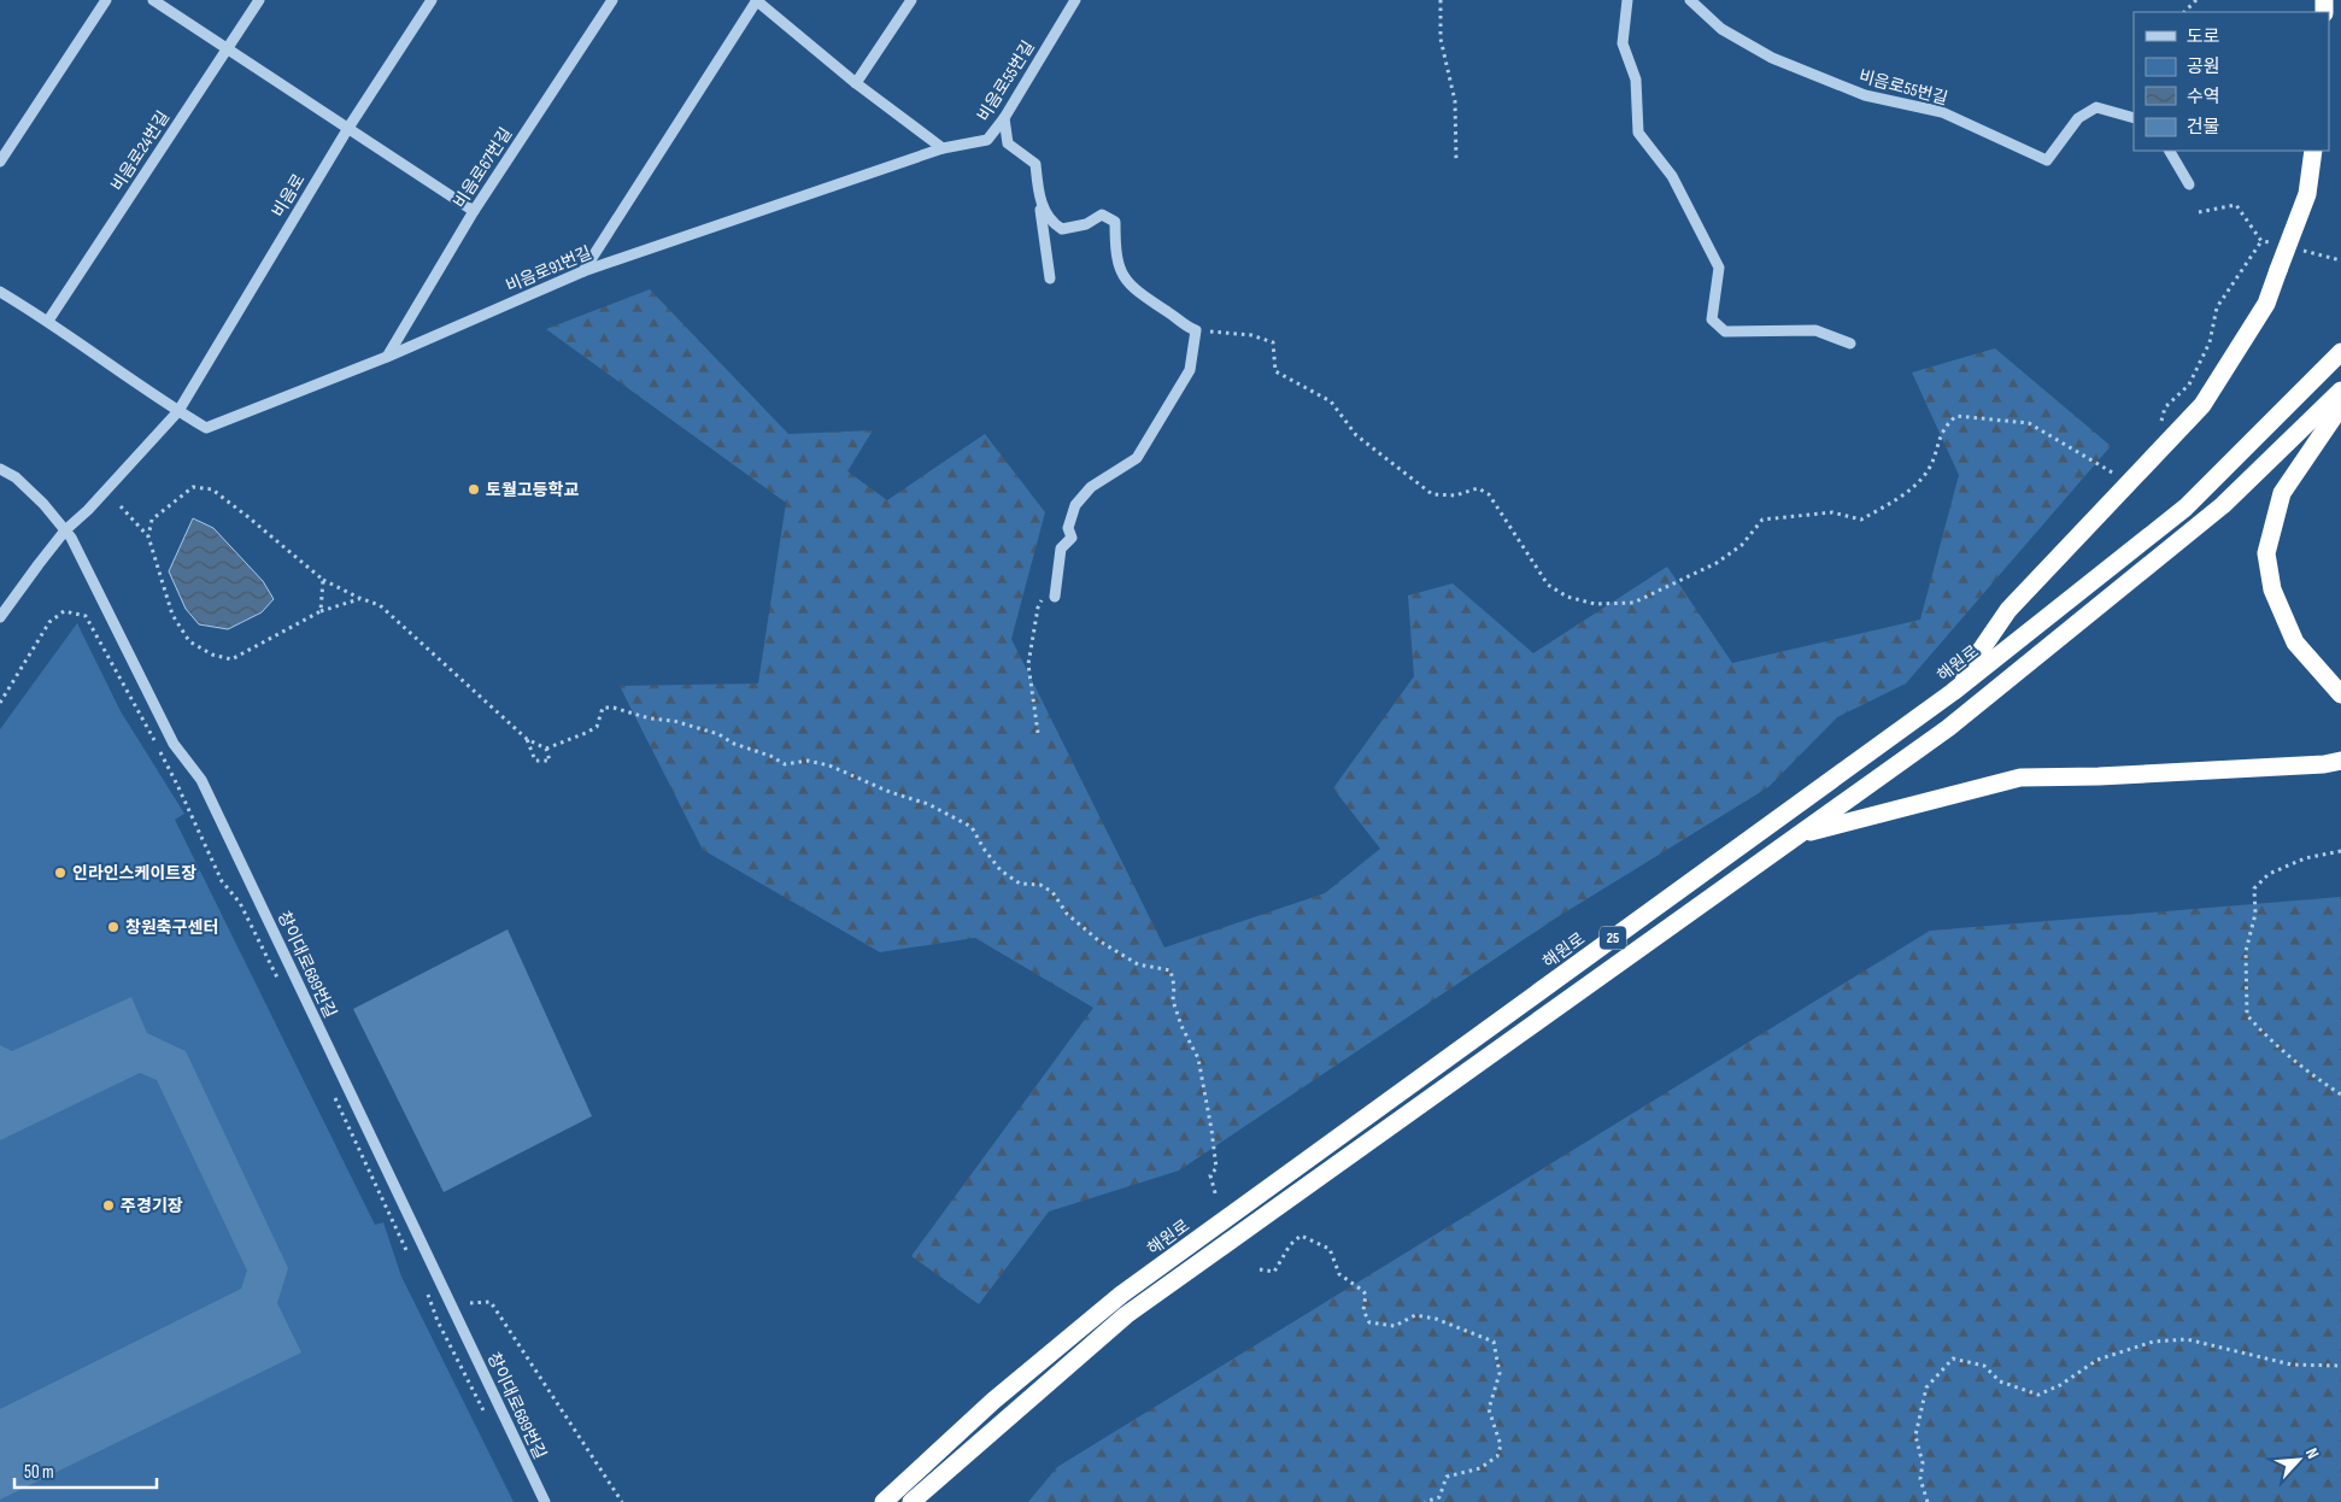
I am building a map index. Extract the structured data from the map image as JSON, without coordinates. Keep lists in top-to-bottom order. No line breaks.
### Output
{"streets":{"highway":["해원로","25"],"street":["비음로55번길","비음로24번길","비음로67번길","비음로","비음로91번길","창이대로689번길"]},"crossings":[["비음로55번길","비음로91번길"],["비음로67번길","비음로91번길"],["비음로","비음로91번길"],["비음로","창이대로689번길"]],"places":["토월고등학교","인라인스케이트장","창원축구센터","주경기장"],"legend":["도로","공원","수역","건물"],"scale_bar":"50 m","north":"top right"}
